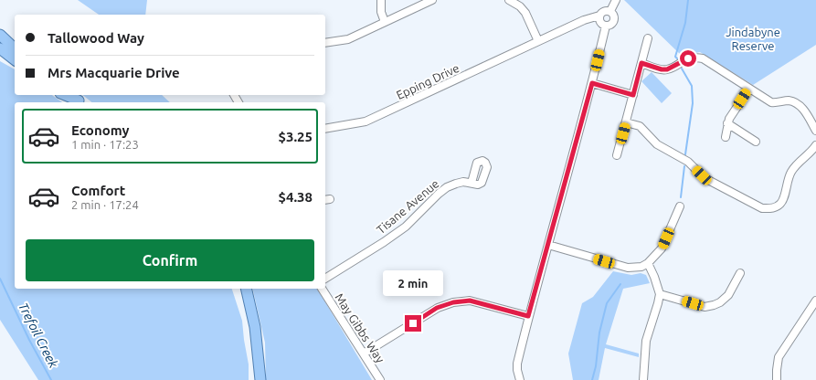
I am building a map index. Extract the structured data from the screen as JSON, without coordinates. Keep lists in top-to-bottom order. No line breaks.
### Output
{"streets":{"street":["Epping Drive","Tisane Avenue","May Gibbs Way"]},"water":["Trefoil Creek"],"parks":["Jindabyne Reserve"],"page":{"banner":["Tallowood Way","Mrs Macquarie Drive"],"list":[{"name":"Economy","note":"1 min · 17:23","value":"$3.25"},{"name":"Comfort","note":"2 min · 17:24","value":"$4.38"}],"buttons":"Confirm","bubble":"2 min"}}
